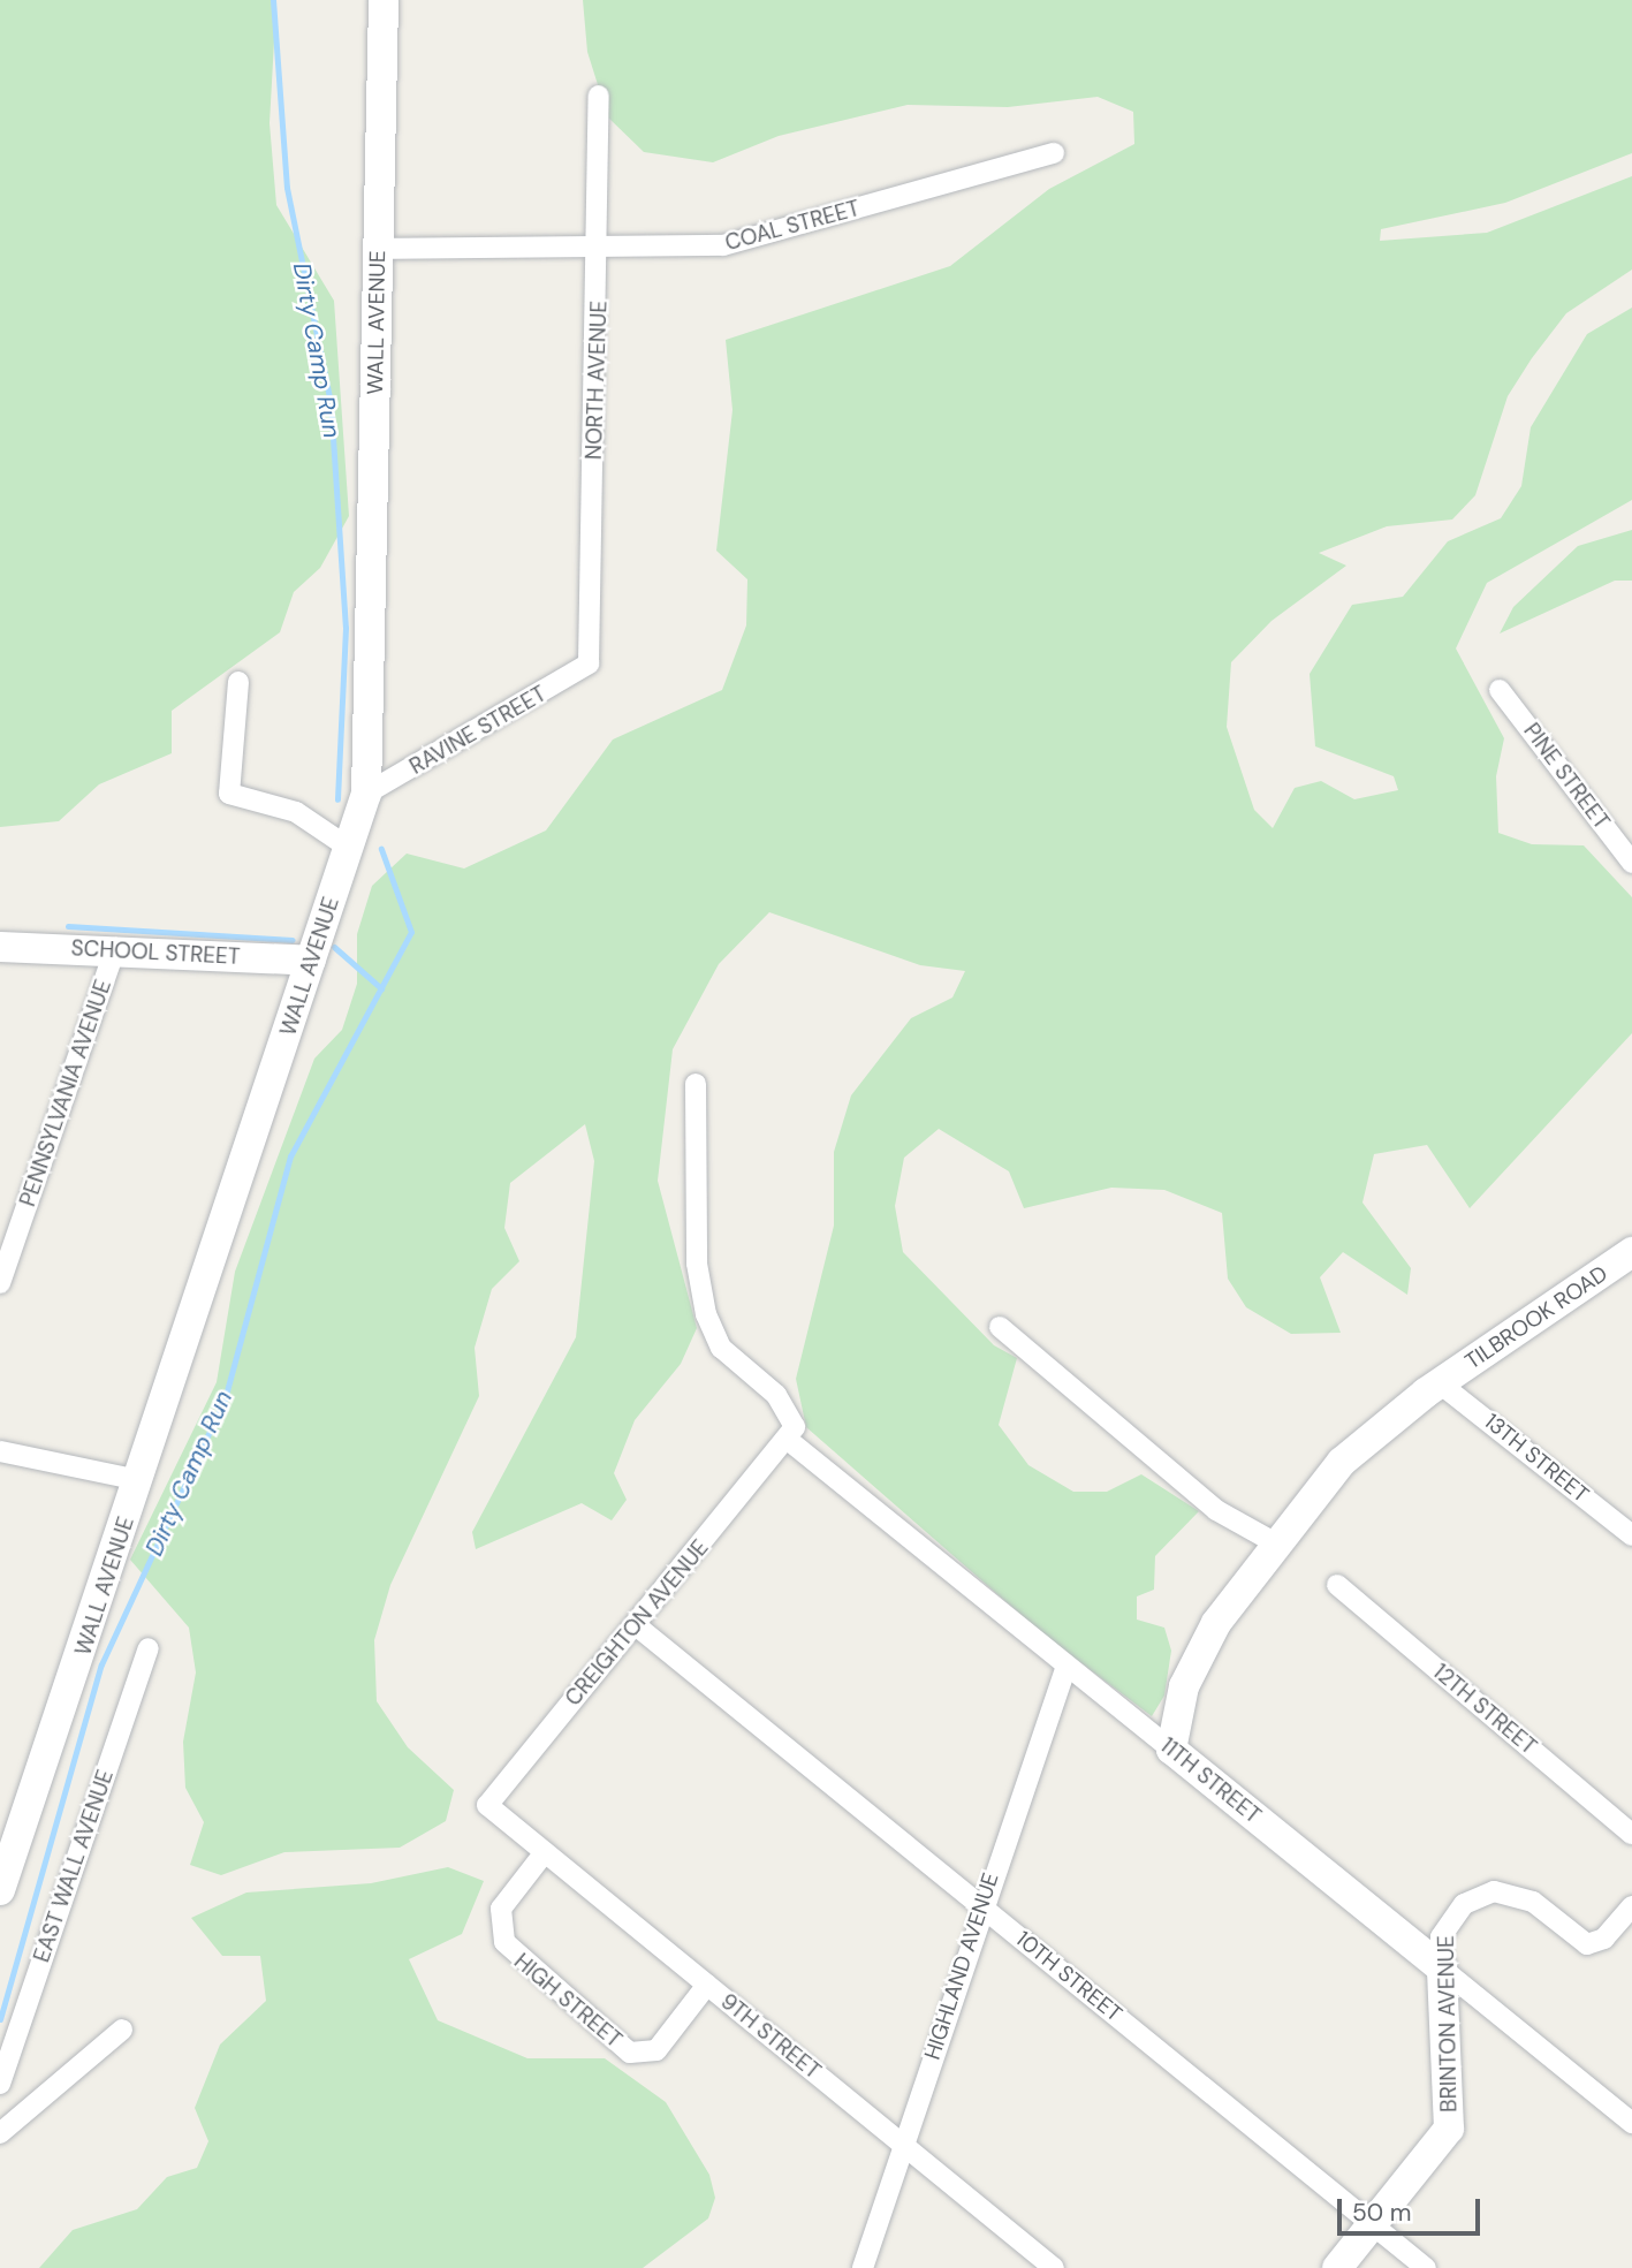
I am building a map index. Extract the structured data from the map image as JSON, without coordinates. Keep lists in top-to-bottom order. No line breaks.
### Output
{"streets":{"street":["COAL STREET","WALL AVENUE","NORTH AVENUE","RAVINE STREET","PINE STREET","SCHOOL STREET","PENNSYLVANIA AVENUE","TILBROOK ROAD","13TH STREET","CREIGHTON AVENUE","12TH STREET","11TH STREET","EAST WALL AVENUE","HIGHLAND AVENUE","10TH STREET","HIGH STREET","BRINTON AVENUE","9TH STREET"]},"crossings":[["COAL STREET","WALL AVENUE"],["COAL STREET","NORTH AVENUE"],["WALL AVENUE","RAVINE STREET"],["WALL AVENUE","SCHOOL STREET"],["NORTH AVENUE","RAVINE STREET"],["SCHOOL STREET","PENNSYLVANIA AVENUE"],["TILBROOK ROAD","13TH STREET"],["CREIGHTON AVENUE","11TH STREET"],["CREIGHTON AVENUE","10TH STREET"],["CREIGHTON AVENUE","9TH STREET"],["11TH STREET","HIGHLAND AVENUE"],["11TH STREET","BRINTON AVENUE"],["HIGHLAND AVENUE","10TH STREET"],["HIGHLAND AVENUE","9TH STREET"],["10TH STREET","BRINTON AVENUE"],["HIGH STREET","9TH STREET"]],"water":["Dirty Camp Run"],"scale_bar":"50 m"}
